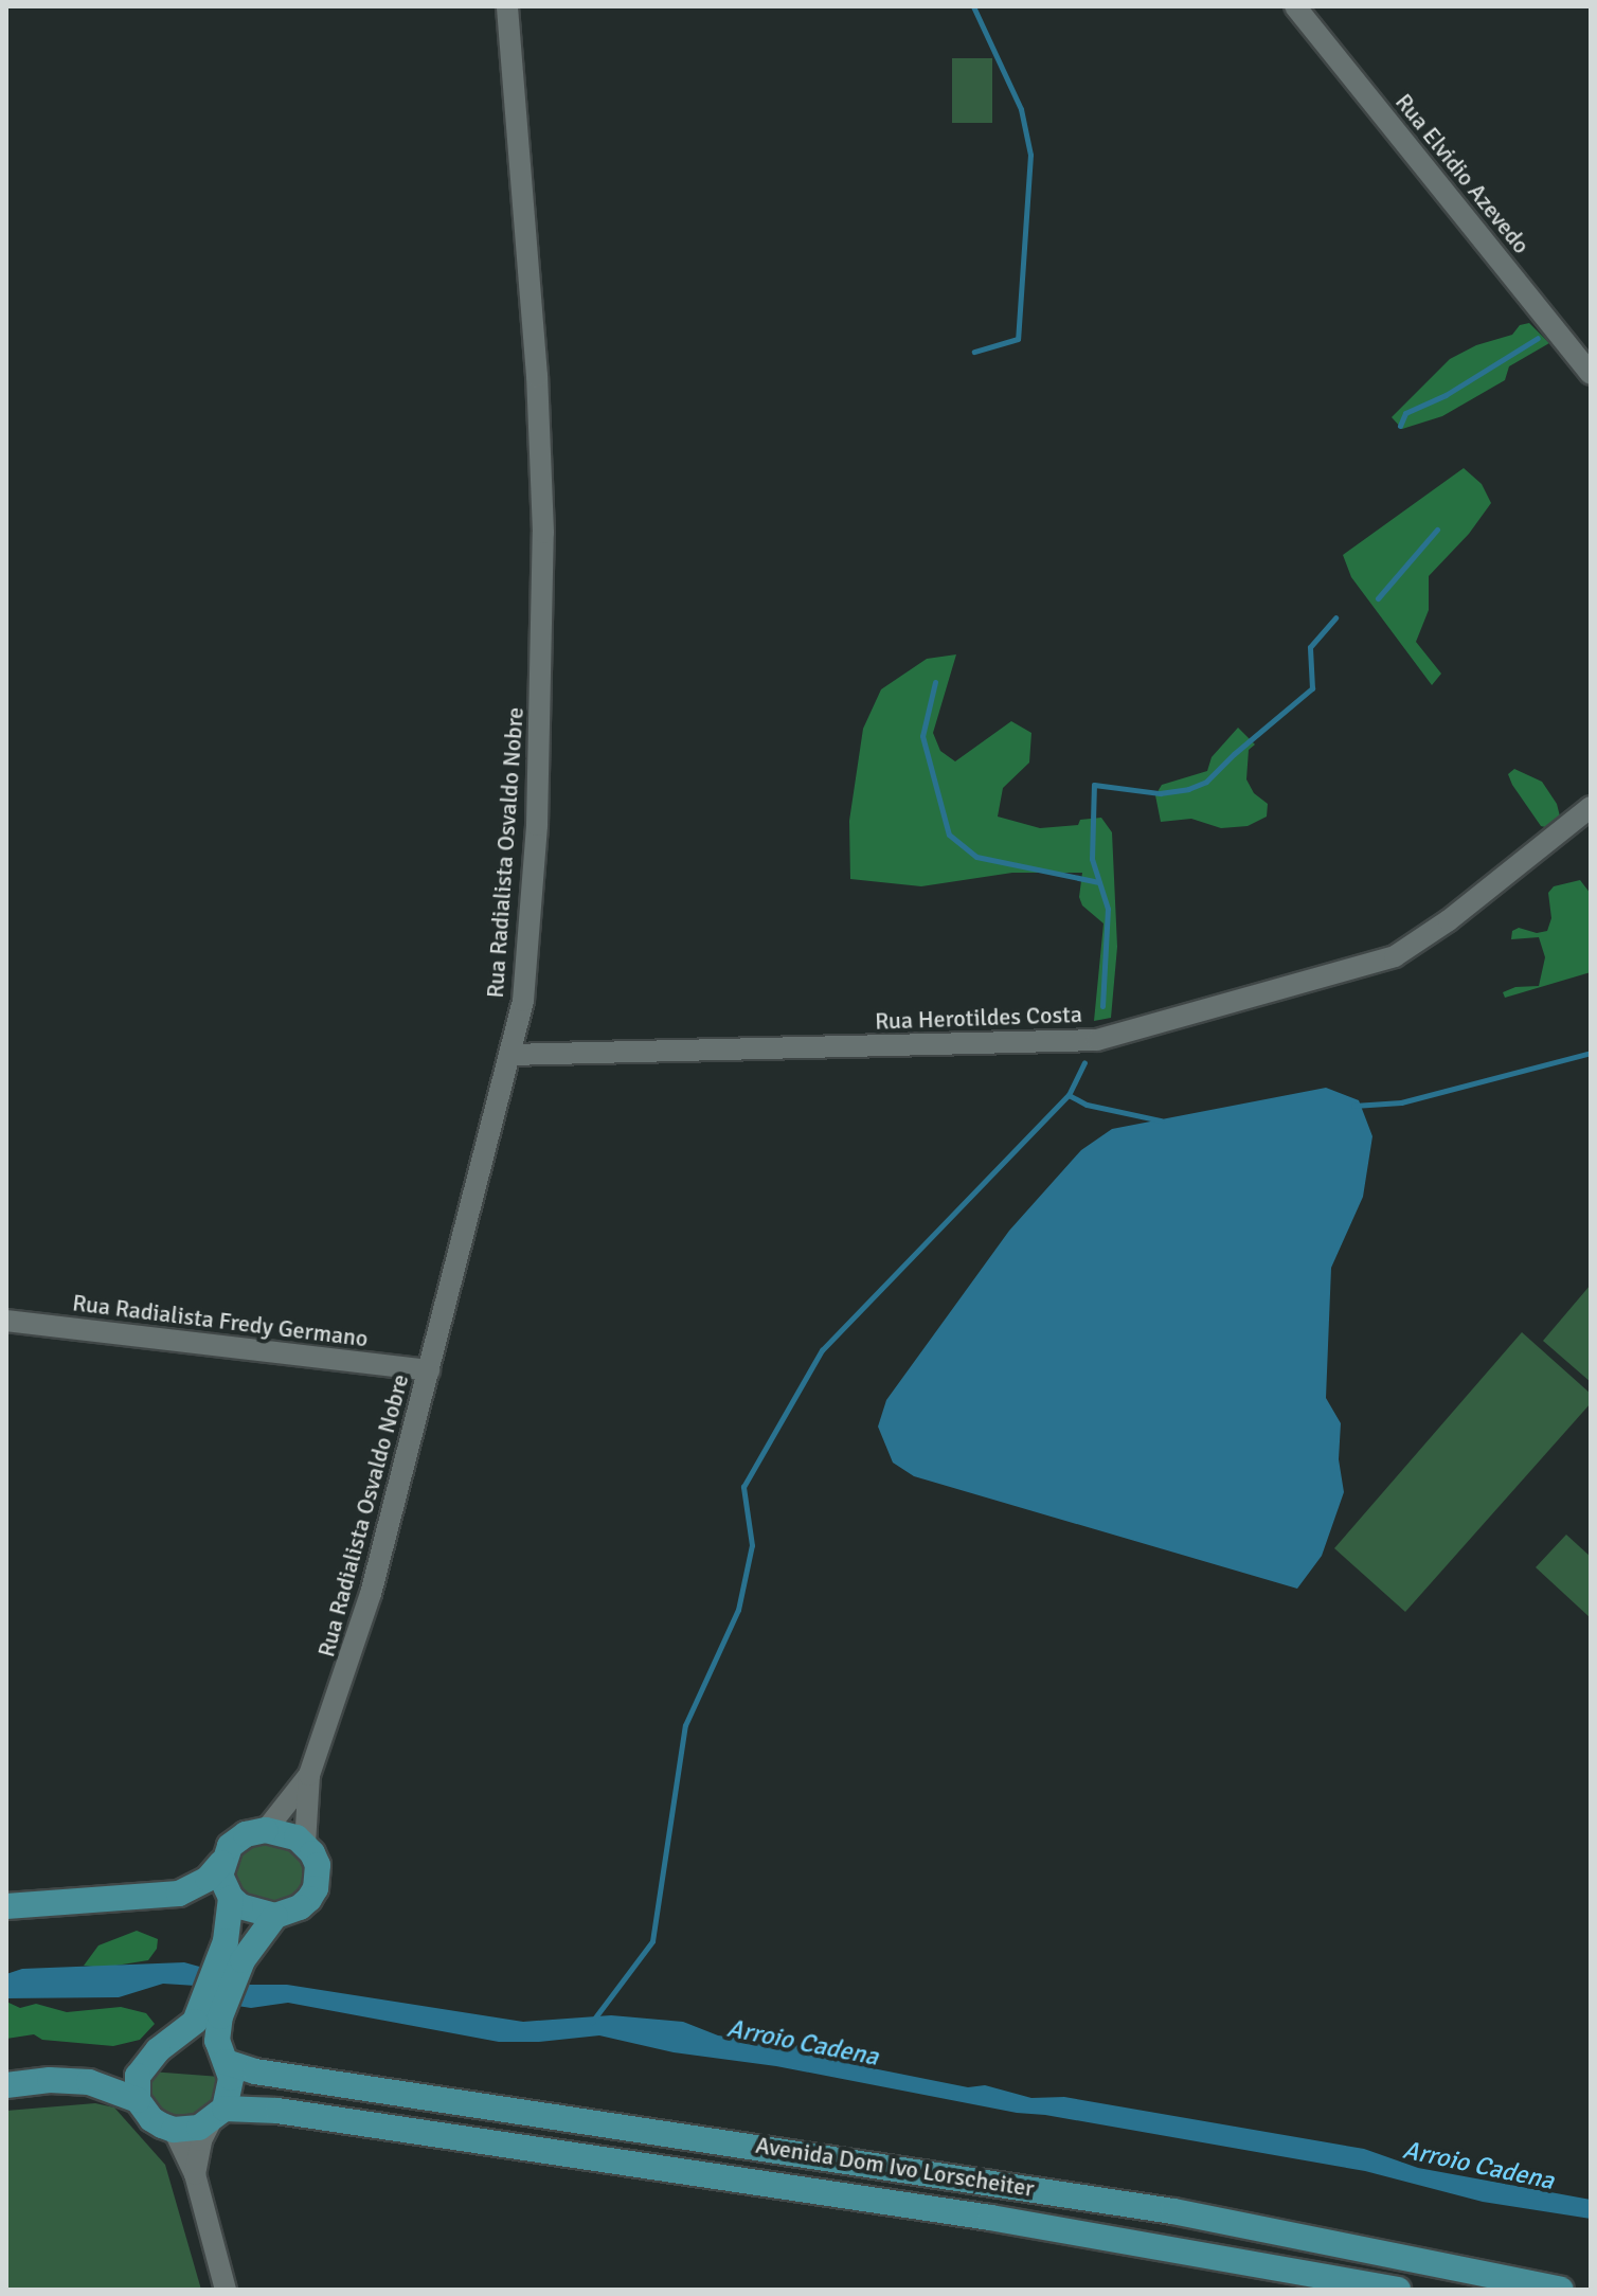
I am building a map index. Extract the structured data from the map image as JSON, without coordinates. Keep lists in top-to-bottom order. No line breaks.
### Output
{"streets":{"main road":["Avenida Dom Ivo Lorscheiter"],"street":["Rua Elvidio Azevedo","Rua Radialista Osvaldo Nobre","Rua Herotildes Costa","Rua Radialista Fredy Germano"]},"crossings":[["Rua Radialista Osvaldo Nobre","Rua Herotildes Costa"],["Rua Radialista Osvaldo Nobre","Rua Radialista Fredy Germano"]],"water":["Arroio Cadena"]}
